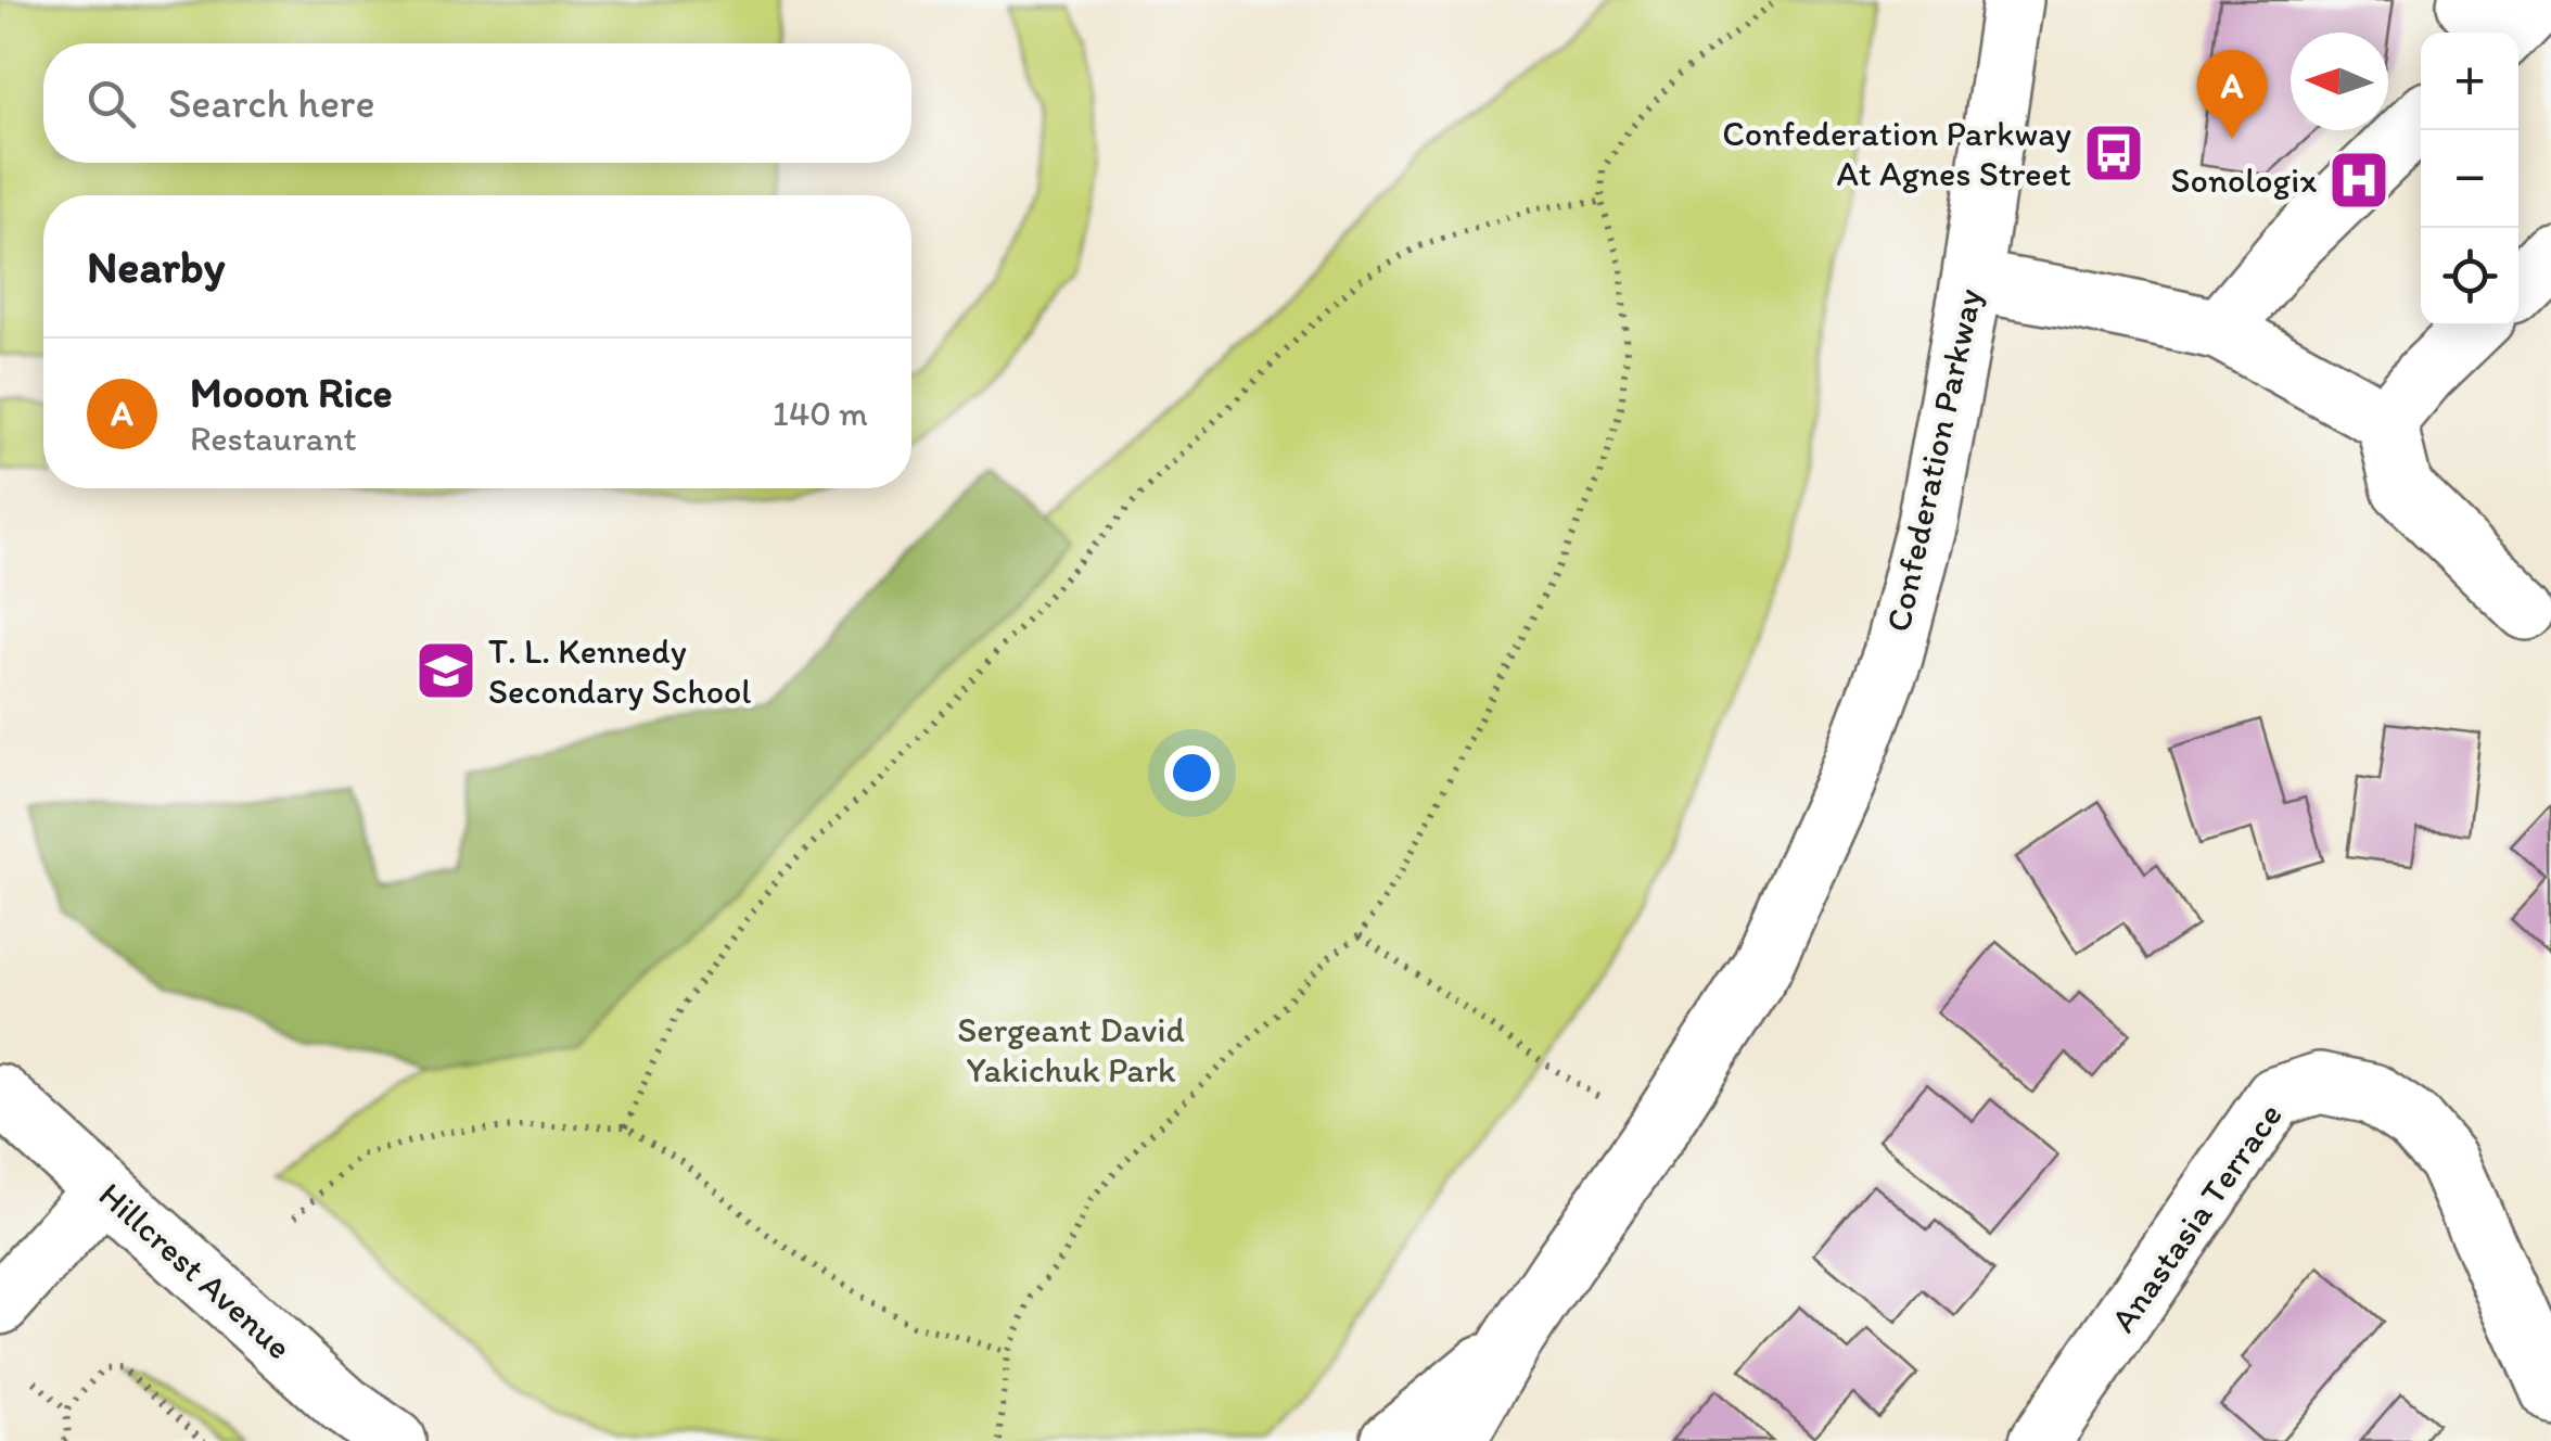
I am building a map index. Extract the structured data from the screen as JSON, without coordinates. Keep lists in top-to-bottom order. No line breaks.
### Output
{"streets":{"street":["Confederation Parkway","Anastasia Terrace","Hillcrest Avenue"]},"parks":["Sergeant David Yakichuk Park"],"places":{"bus stop":["Confederation Parkway At Agnes Street"],"hospital":["Sonologix"],"school or university":["T. L. Kennedy Secondary School"]},"north":"left","page":{"map_buttons":["+","−"],"search":"Search here","pins":"A","heading":"Nearby","list":[{"mark":"A","name":"Mooon Rice","note":"Restaurant","value":"140 m"}]}}
